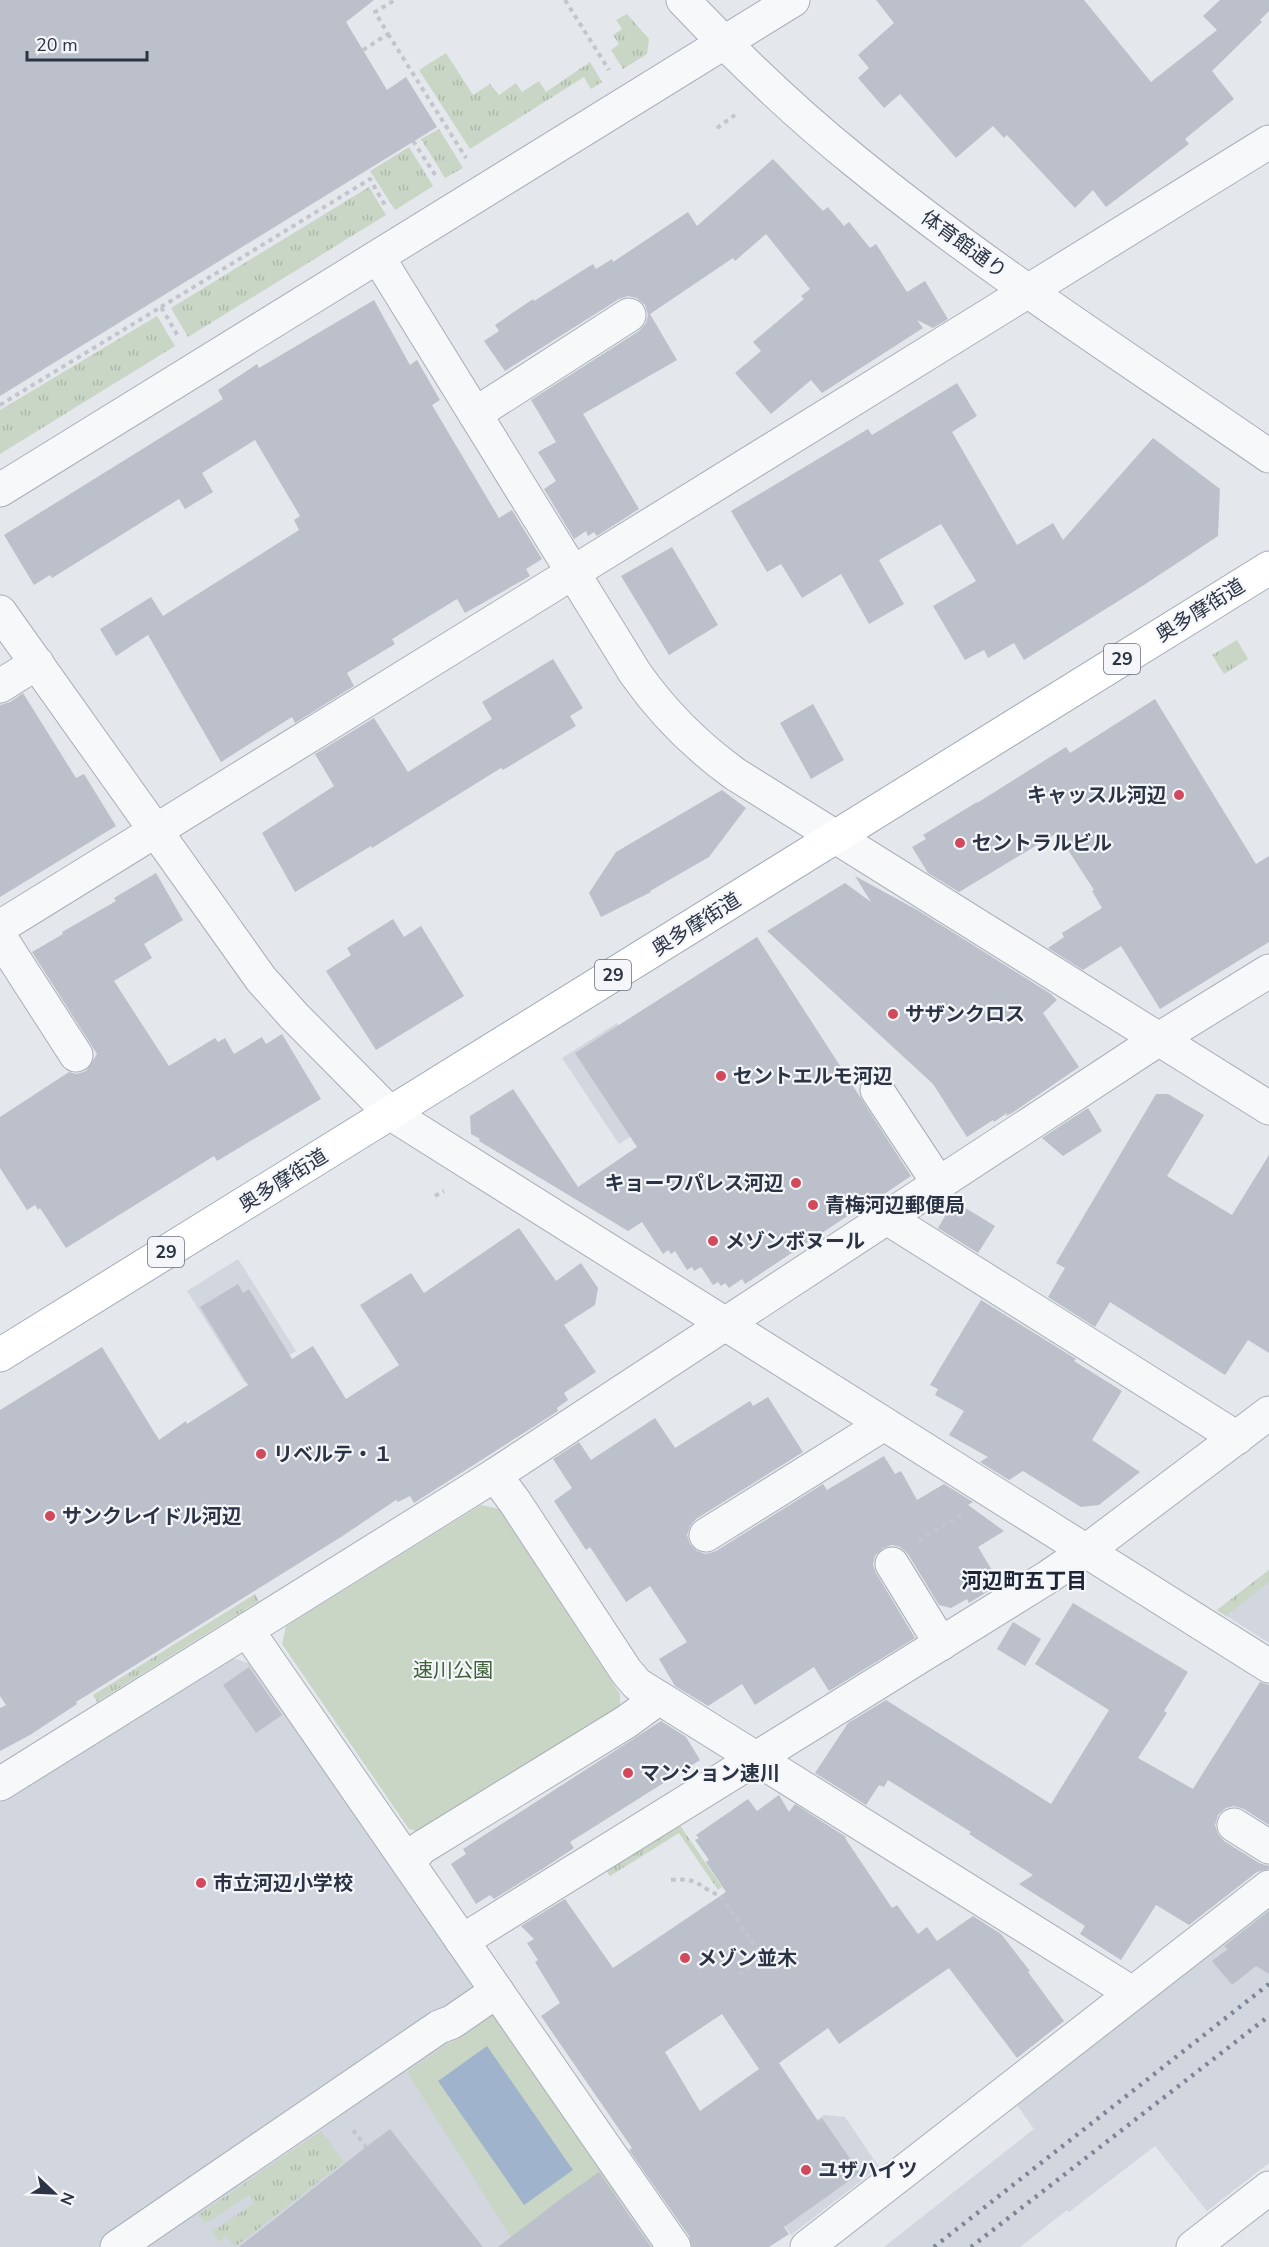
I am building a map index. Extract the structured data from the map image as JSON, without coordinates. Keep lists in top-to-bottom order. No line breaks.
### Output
{"streets":{"main road":["奥多摩街道","29"],"street":["体育館通り"]},"districts":["河辺町五丁目"],"parks":["速川公園"],"places":["キャッスル河辺","セントラルビル","サザンクロス","セントエルモ河辺","キョーワパレス河辺","青梅河辺郵便局","メゾンボヌール","リベルテ・１","サンクレイドル河辺","マンション速川","市立河辺小学校","メゾン並木","ユザハイツ"],"scale_bar":"20 m","north":"bottom right"}
